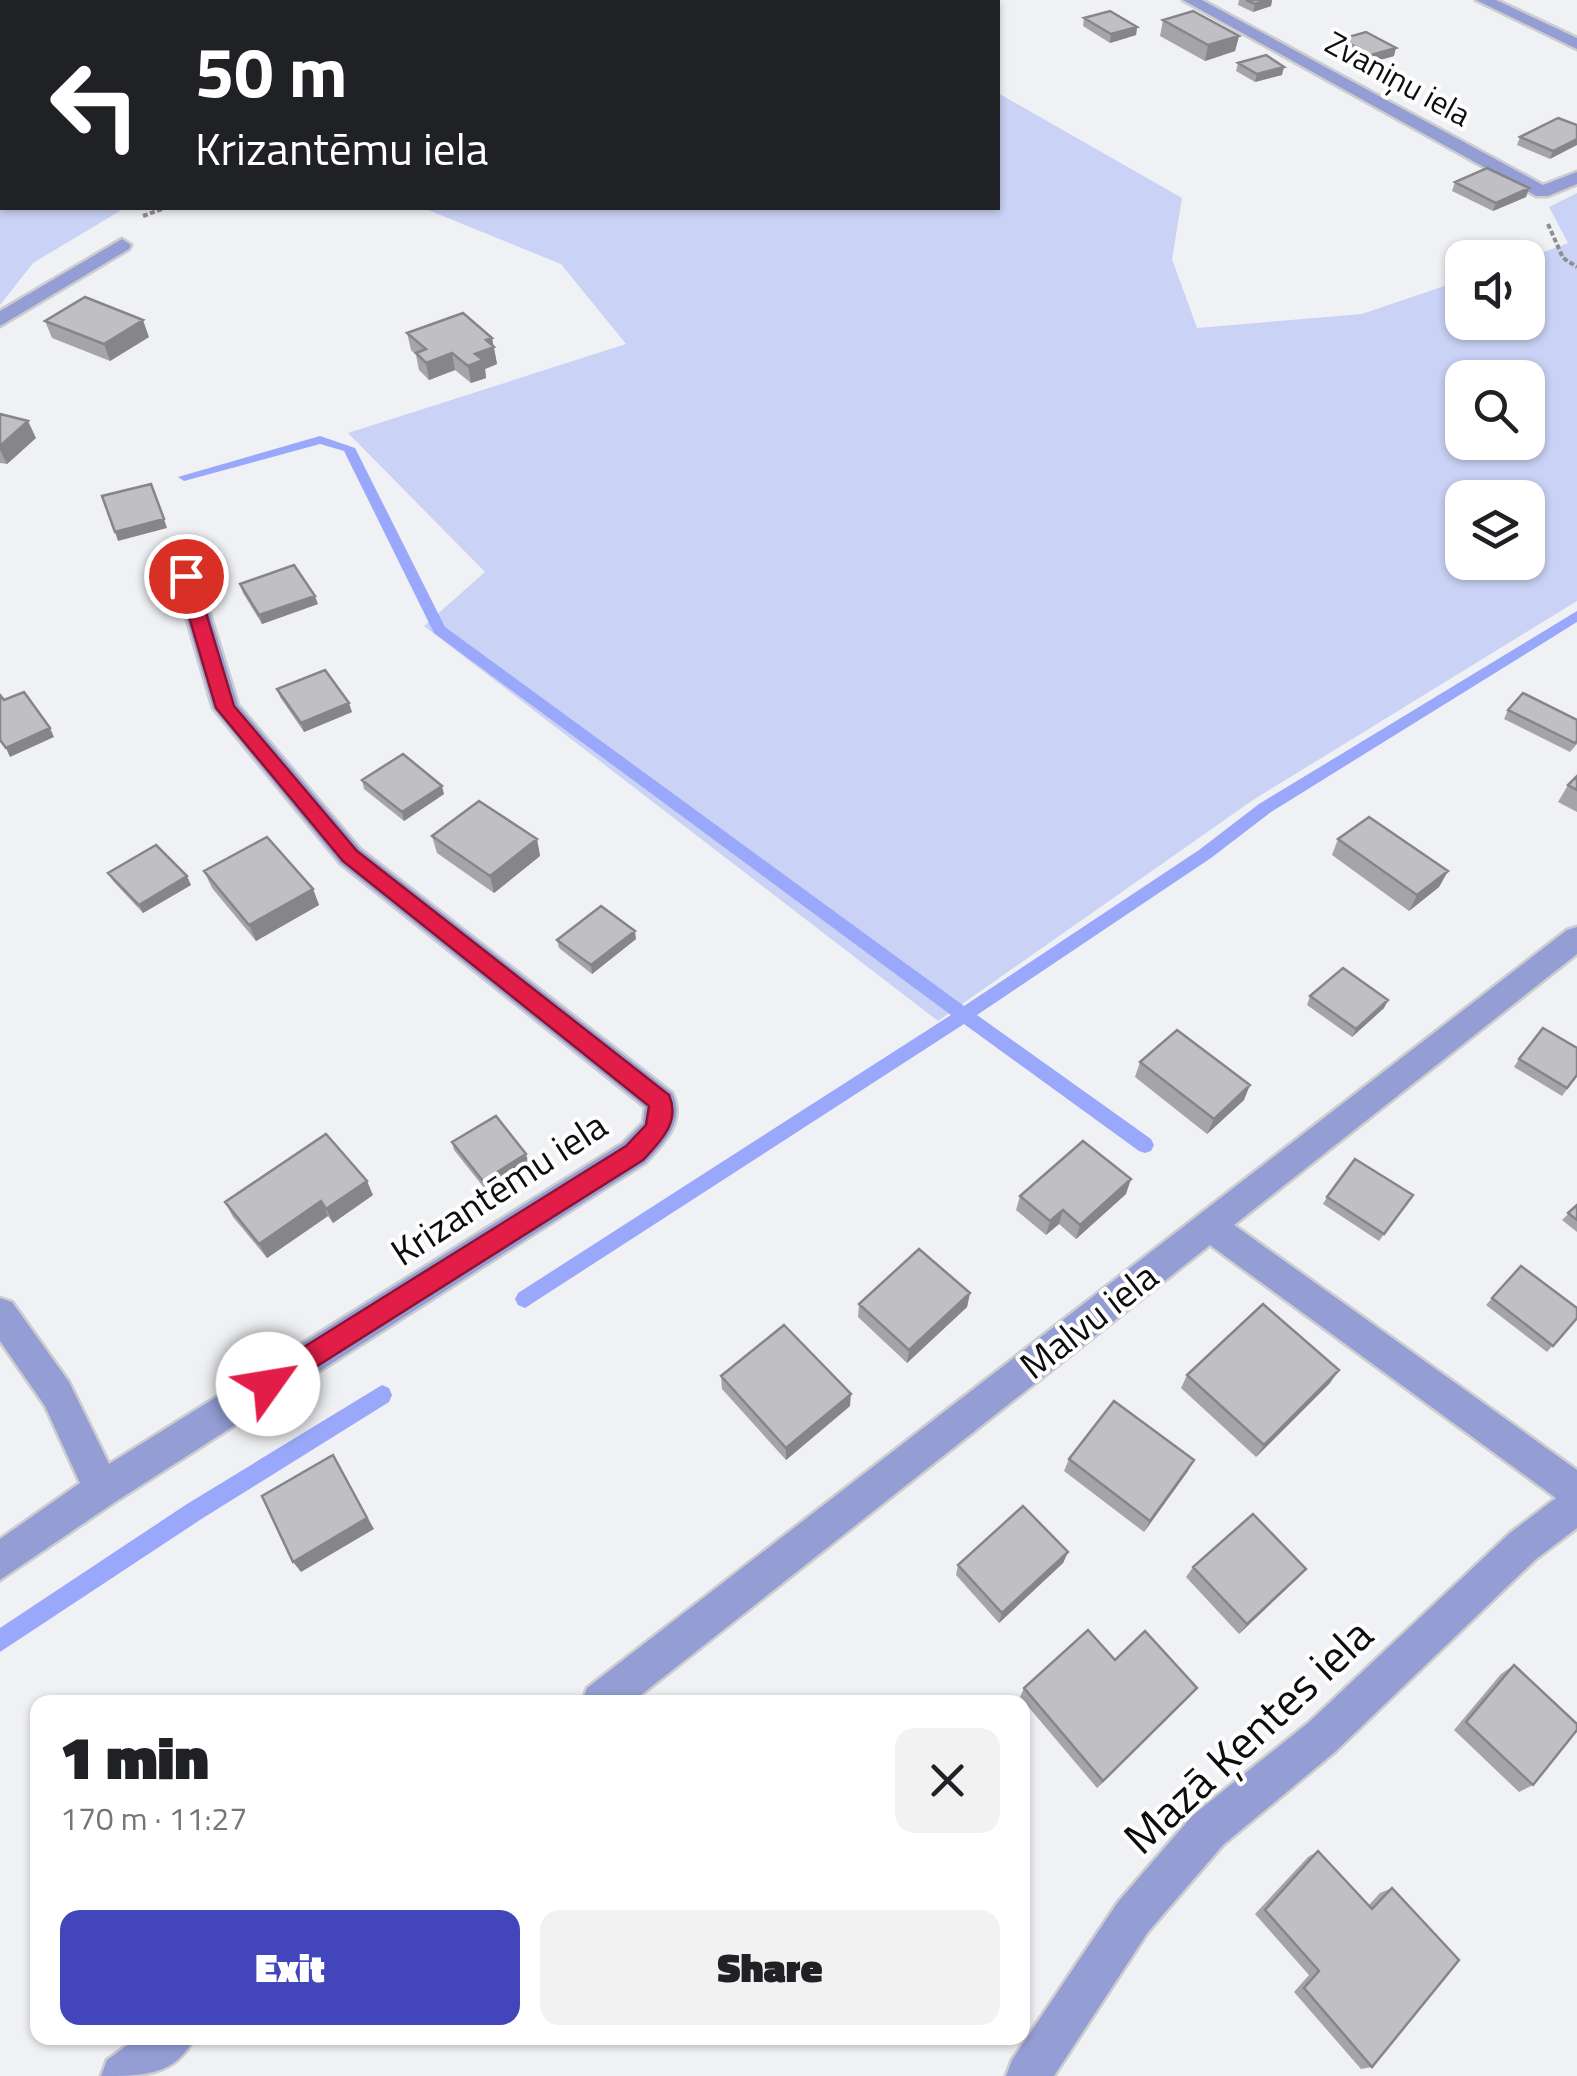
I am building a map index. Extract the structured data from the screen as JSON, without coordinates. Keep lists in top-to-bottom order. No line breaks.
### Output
{"streets":{"street":["Zvaniņu iela","Krizantēmu iela","Malvu iela","Mazā Ķentes iela"]},"page":{"turn":["50 m","Krizantēmu iela"],"heading":["1 min","170 m · 11:27"],"buttons":["Exit","Share"]}}
